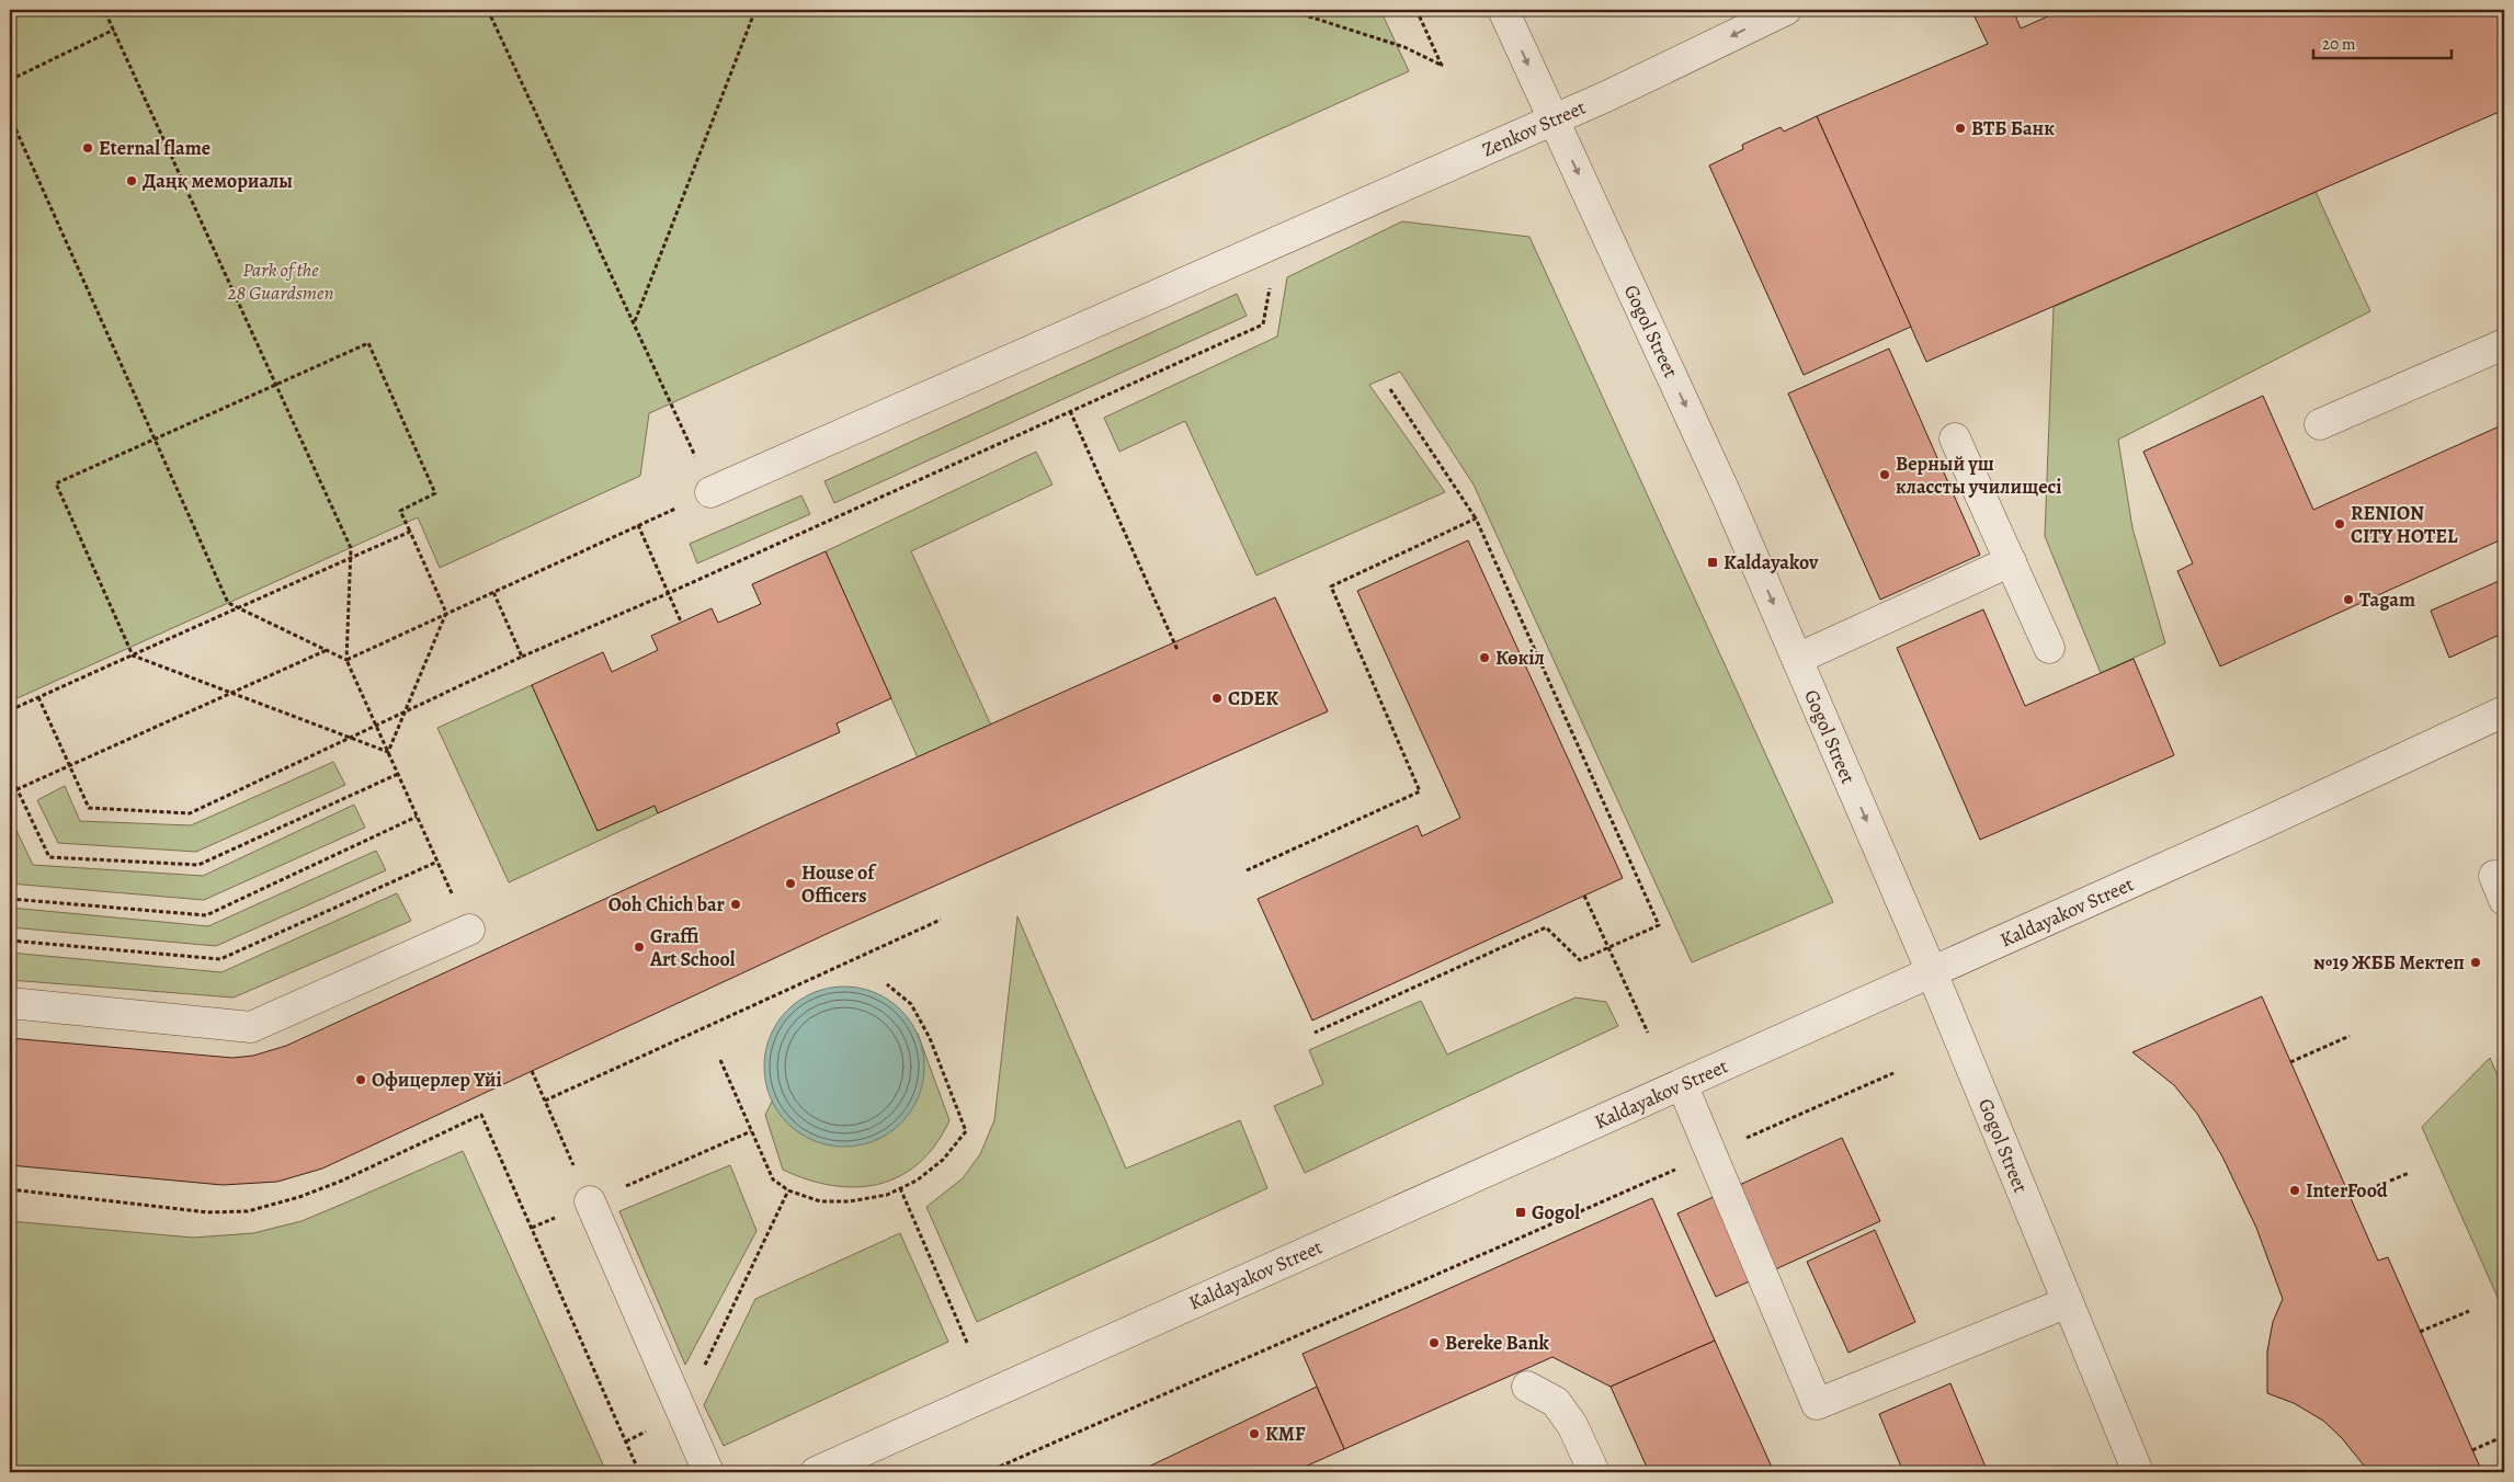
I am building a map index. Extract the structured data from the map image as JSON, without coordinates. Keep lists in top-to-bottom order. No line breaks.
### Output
{"streets":{"street":["Zenkov Street","Gogol Street","Kaldayakov Street"]},"crossings":[["Zenkov Street","Gogol Street"],["Gogol Street","Kaldayakov Street"]],"one_way":["Gogol Street"],"parks":["Park of the 28 Guardsmen"],"places":{"other":["ВТБ Банк","Eternal flame","Даңқ мемориалы","Верный үш классты училищесі","RENION CITY HOTEL","Tagam","Көкіл","CDEK","House of Officers","Ooh Chich bar","Graffi Art School","№19 ЖББ Мектеп","Офицерлер Үйі","InterFood","Bereke Bank","KMF"],"transit":["Kaldayakov","Gogol"]},"scale_bar":"20 m"}
